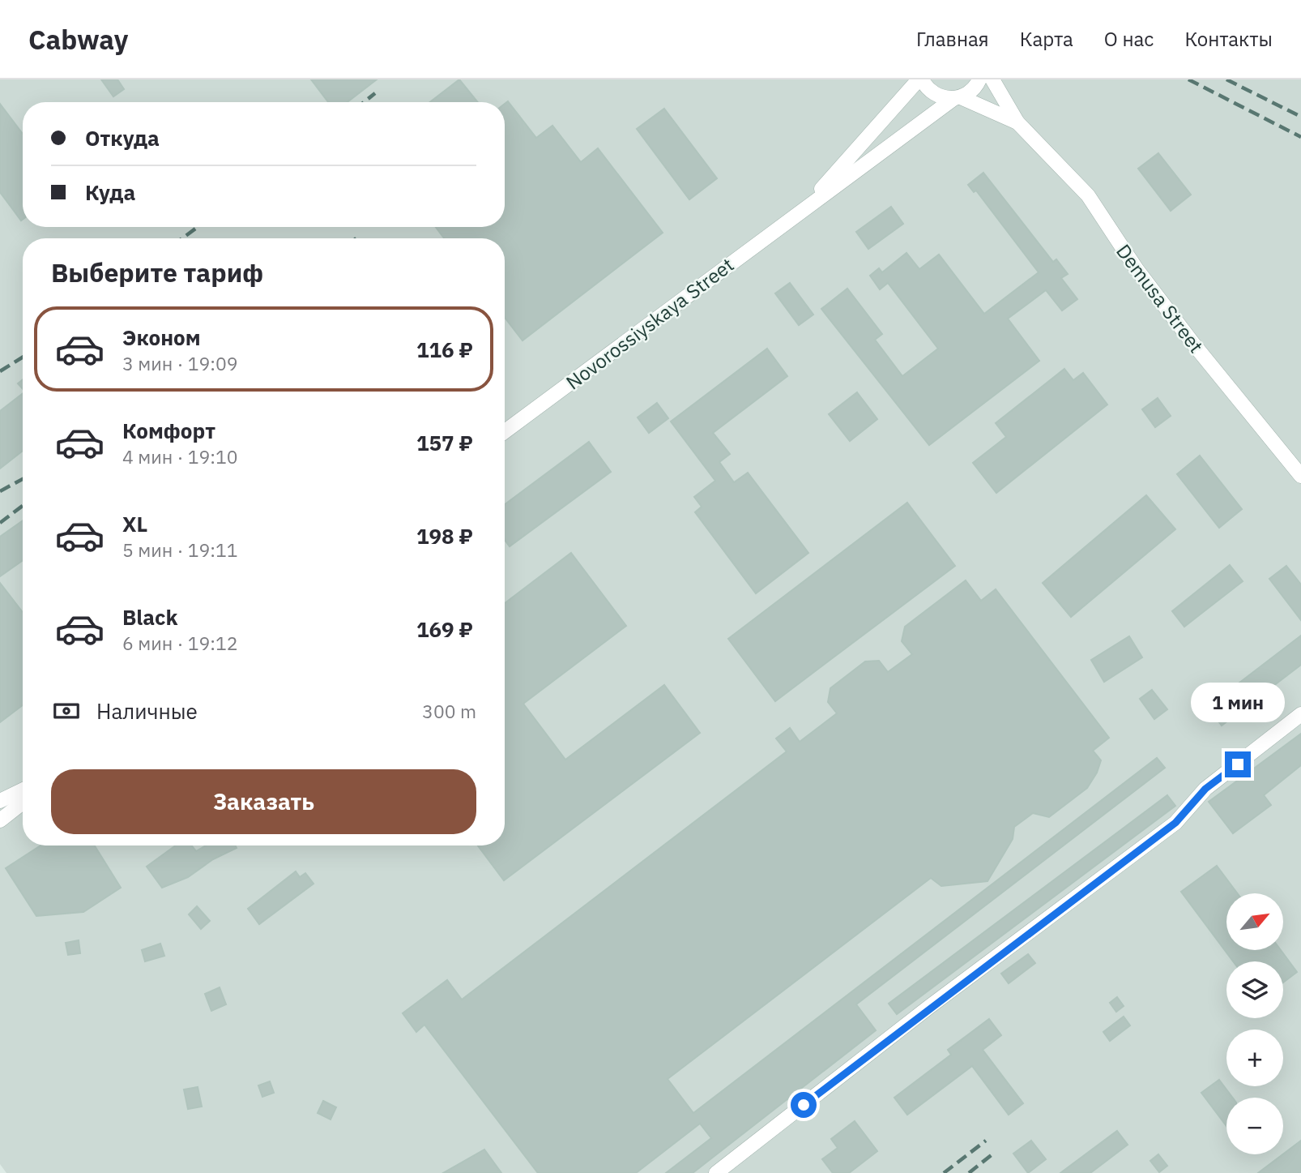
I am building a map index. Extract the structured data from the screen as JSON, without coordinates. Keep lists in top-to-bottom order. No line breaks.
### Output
{"streets":{"street":["Demusa Street","Novorossiyskaya Street"]},"north":"top right","page":{"header":"Cabway","nav":["Главная","Карта","О нас","Контакты"],"banner":["Откуда","Куда"],"heading":"Выберите тариф","list":[{"name":"Эконом","note":"3 мин · 19:09","value":"116 ₽"},{"name":"Комфорт","note":"4 мин · 19:10","value":"157 ₽"},{"name":"XL","note":"5 мин · 19:11","value":"198 ₽"},{"name":"Black","note":"6 мин · 19:12","value":"169 ₽"}],"pay":["Наличные","300 m"],"bubble":"1 мин","buttons":"Заказать","map_buttons":["+","−"]}}
